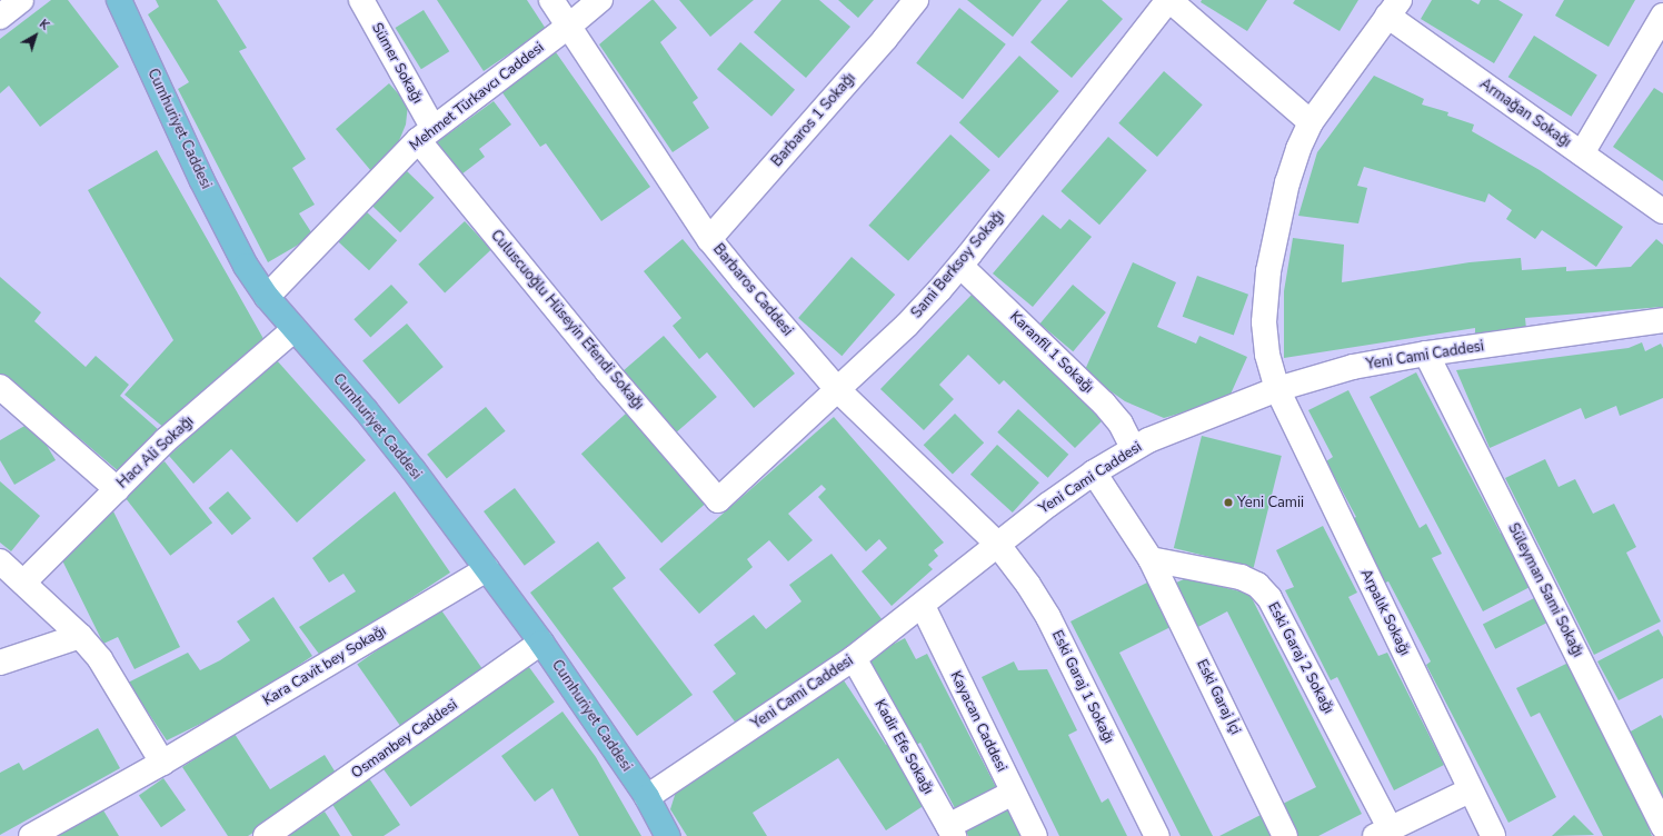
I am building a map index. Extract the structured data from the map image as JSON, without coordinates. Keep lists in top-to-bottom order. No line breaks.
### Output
{"streets":{"main road":["Cumhuriyet Caddesi"],"street":["Sümer Sokağı","Mehmet Türkavcı Caddesi","Armağan Sokağı","Barbaros 1 Sokağı","Sami Berksoy Sokağı","Barbaros Caddesi","Culuscuoğlu Hüseyin Efendi Sokağı","Karanfil 1 Sokağı","Yeni Cami Caddesi","Hacı Ali Sokağı","Süleyman Sami Sokağı","Arpalık Sokağı","Eski Garaj 2 Sokağı","Kara Cavit bey Sokağı","Eski Garaj 1 Sokağı","Eski Garaj İçi","Kayacan Caddesi","Osmanbey Caddesi","Kadir Efe Sokağı"]},"crossings":[["Sümer Sokağı","Mehmet Türkavcı Caddesi"],["Sümer Sokağı","Culuscuoğlu Hüseyin Efendi Sokağı"],["Mehmet Türkavcı Caddesi","Cumhuriyet Caddesi"],["Mehmet Türkavcı Caddesi","Barbaros Caddesi"],["Mehmet Türkavcı Caddesi","Culuscuoğlu Hüseyin Efendi Sokağı"],["Armağan Sokağı","Arpalık Sokağı"],["Barbaros 1 Sokağı","Barbaros Caddesi"],["Cumhuriyet Caddesi","Yeni Cami Caddesi"],["Cumhuriyet Caddesi","Hacı Ali Sokağı"],["Cumhuriyet Caddesi","Kara Cavit bey Sokağı"],["Cumhuriyet Caddesi","Osmanbey Caddesi"],["Sami Berksoy Sokağı","Barbaros Caddesi"],["Sami Berksoy Sokağı","Culuscuoğlu Hüseyin Efendi Sokağı"],["Sami Berksoy Sokağı","Karanfil 1 Sokağı"],["Barbaros Caddesi","Yeni Cami Caddesi"],["Barbaros Caddesi","Eski Garaj 1 Sokağı"],["Karanfil 1 Sokağı","Yeni Cami Caddesi"],["Yeni Cami Caddesi","Süleyman Sami Sokağı"],["Yeni Cami Caddesi","Arpalık Sokağı"],["Yeni Cami Caddesi","Eski Garaj 1 Sokağı"],["Yeni Cami Caddesi","Kayacan Caddesi"],["Yeni Cami Caddesi","Kadir Efe Sokağı"],["Eski Garaj 2 Sokağı","Eski Garaj İçi"]],"places":["Yeni Camii"],"north":"top right"}
